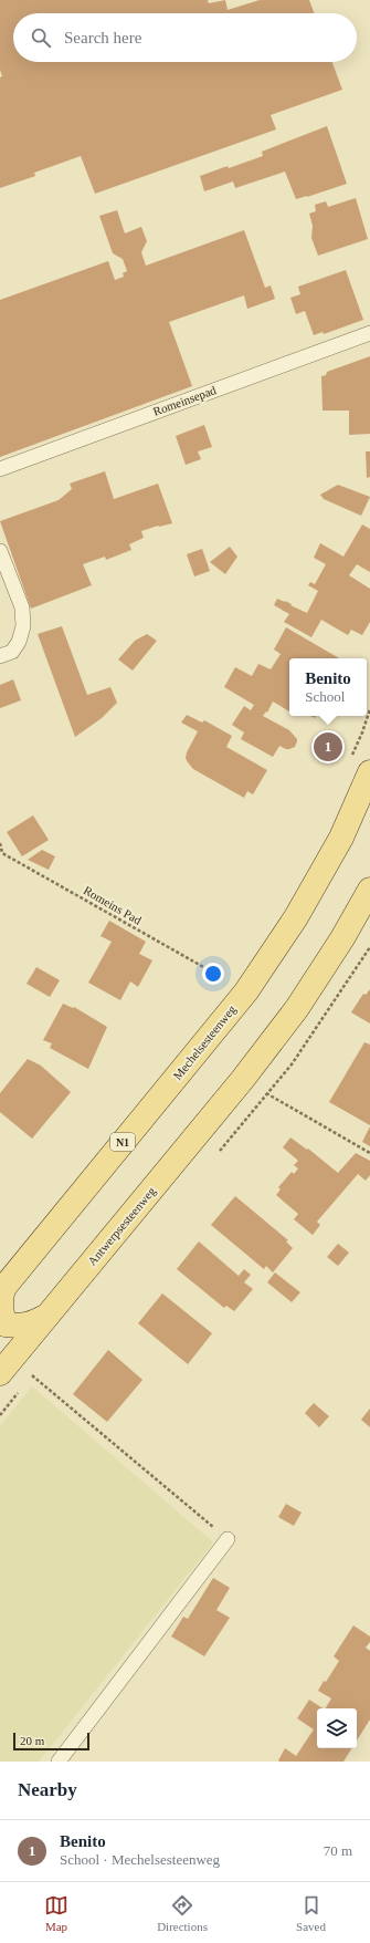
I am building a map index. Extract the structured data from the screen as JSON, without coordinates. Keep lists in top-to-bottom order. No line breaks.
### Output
{"streets":{"main road":["Mechelsesteenweg","N1","Antwerpsesteenweg"],"lane":["Romeinsepad"],"path":["Romeins Pad"]},"crossings":[["Mechelsesteenweg","Antwerpsesteenweg"]],"scale_bar":"20 m","page":{"search":"Search here","popup":["Benito","School"],"pins":"1","scale":"20 m","heading":"Nearby","list":[{"mark":"1","name":"Benito","note":"School · Mechelsesteenweg","value":"70 m"}],"nav":["Map","Directions","Saved"]}}
